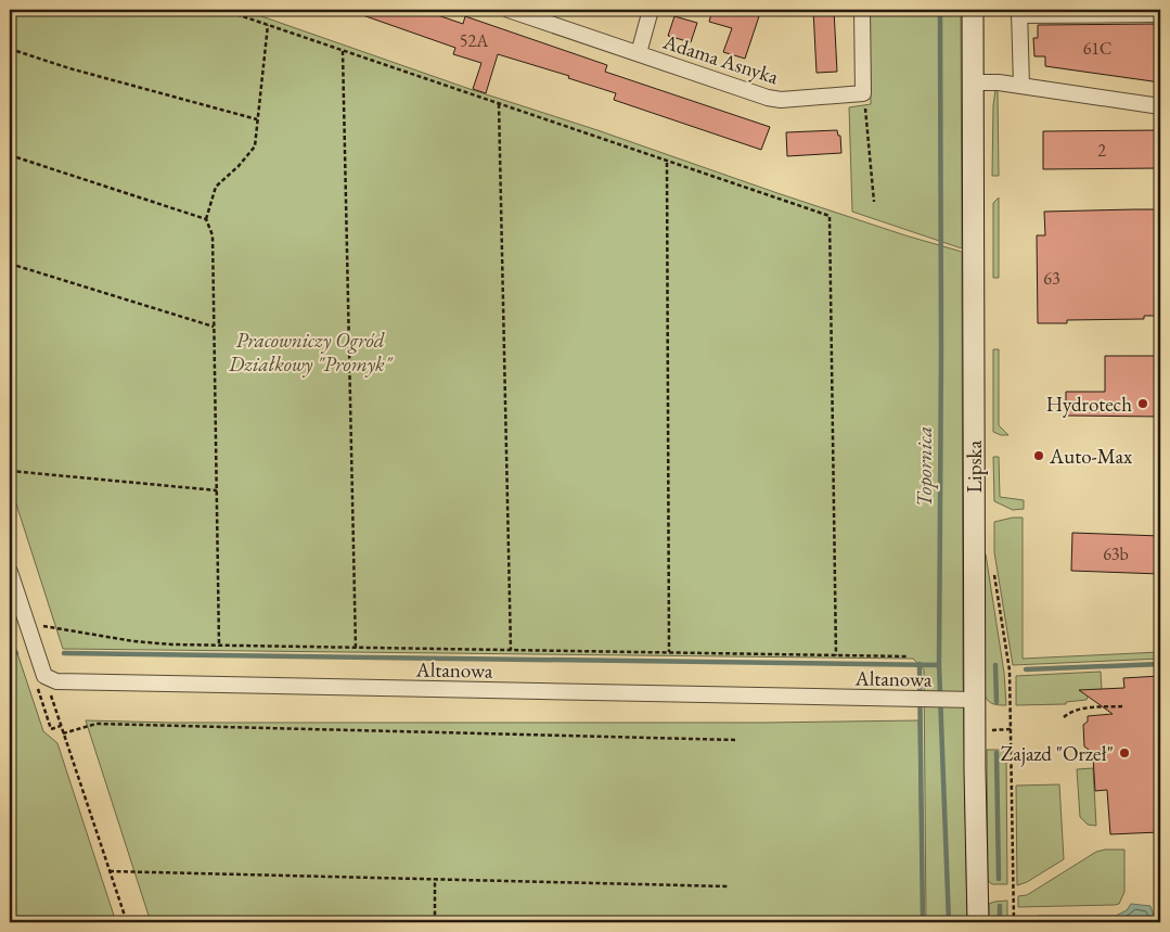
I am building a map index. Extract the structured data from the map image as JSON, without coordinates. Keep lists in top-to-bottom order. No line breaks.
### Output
{"streets":{"main road":["Lipska"],"street":["Adama Asnyka","Altanowa"]},"crossings":[["Lipska","Altanowa"]],"water":["Topornica"],"parks":["Pracowniczy Ogród Działkowy \"Promyk\""],"places":["Hydrotech","Auto-Max","Zajazd \"Orzeł\""],"house_numbers":["52A","61C","2","63","63b"]}
